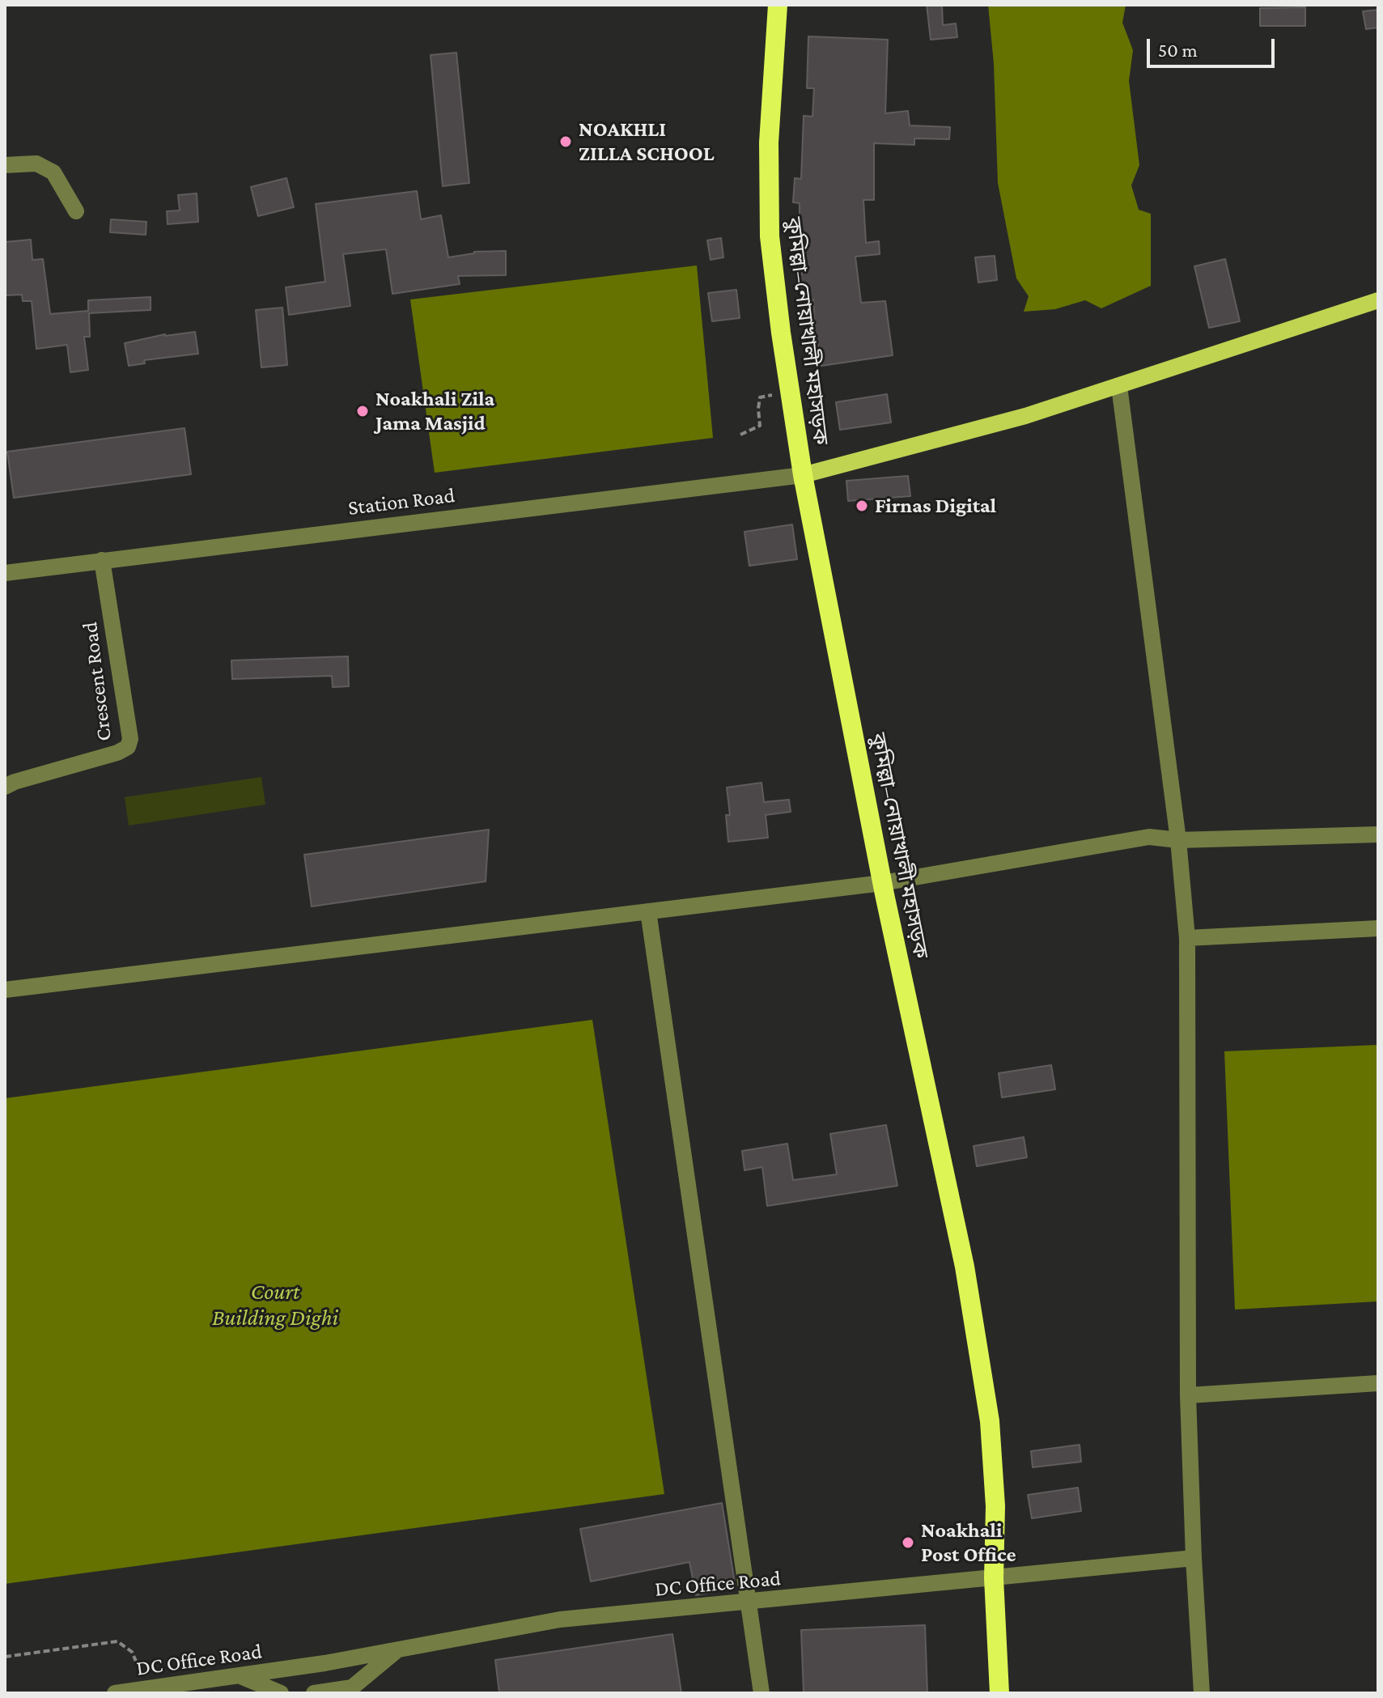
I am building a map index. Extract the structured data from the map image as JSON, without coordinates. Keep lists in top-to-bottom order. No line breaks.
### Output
{"streets":{"highway":["কুমিল্লা–নোয়াখালী মহাসড়ক"],"street":["Station Road","Crescent Road","DC Office Road"]},"crossings":[["কুমিল্লা–নোয়াখালী মহাসড়ক","Station Road"],["কুমিল্লা–নোয়াখালী মহাসড়ক","DC Office Road"],["Station Road","Crescent Road"]],"water":["Court Building Dighi"],"places":["NOAKHLI ZILLA SCHOOL","Noakhali Zila Jama Masjid","Firnas Digital","Noakhali Post Office"],"scale_bar":"50 m"}
